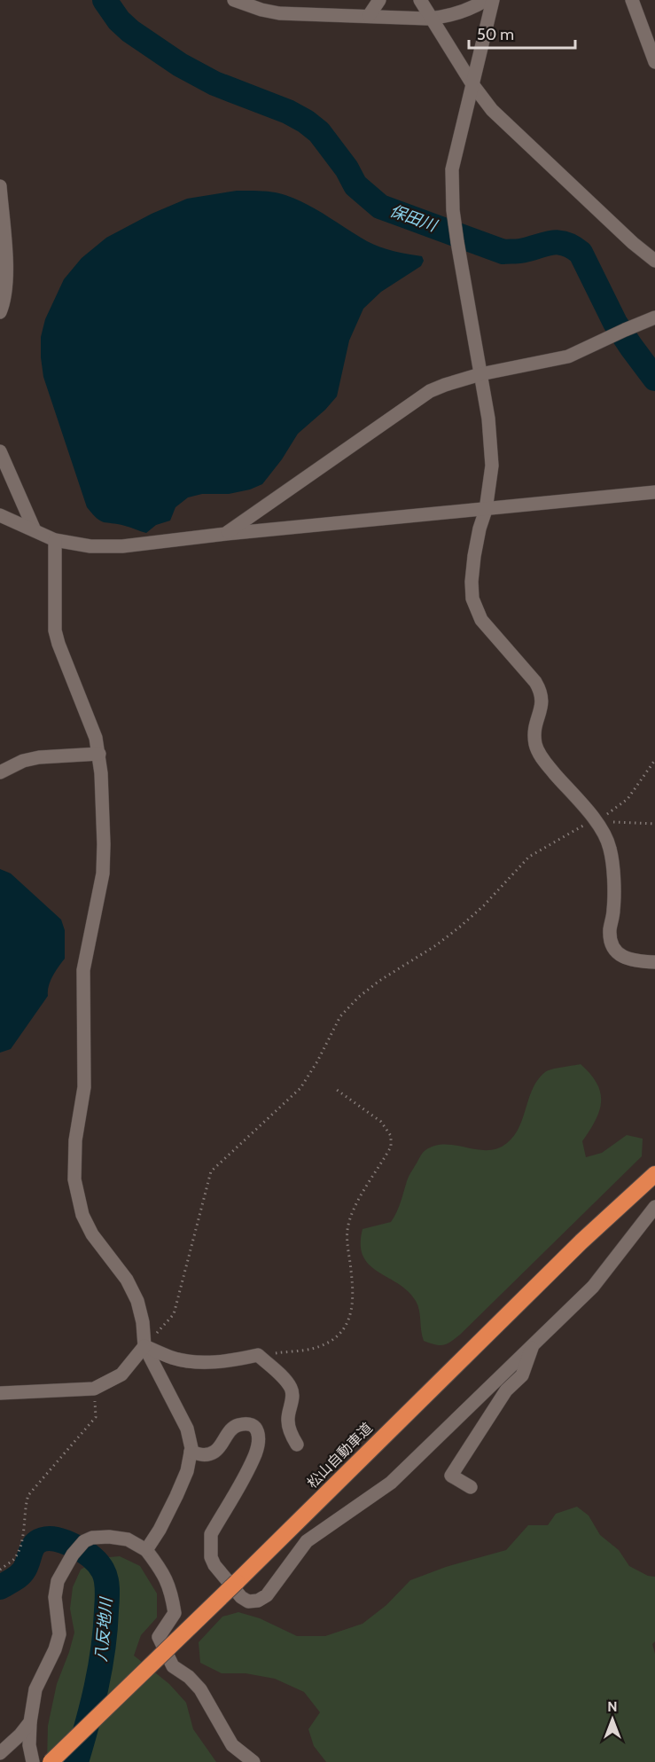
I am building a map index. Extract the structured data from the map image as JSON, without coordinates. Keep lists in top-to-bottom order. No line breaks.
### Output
{"streets":{"highway":["松山自動車道"]},"water":["保田川","八反地川"],"scale_bar":"50 m","north":"top"}
